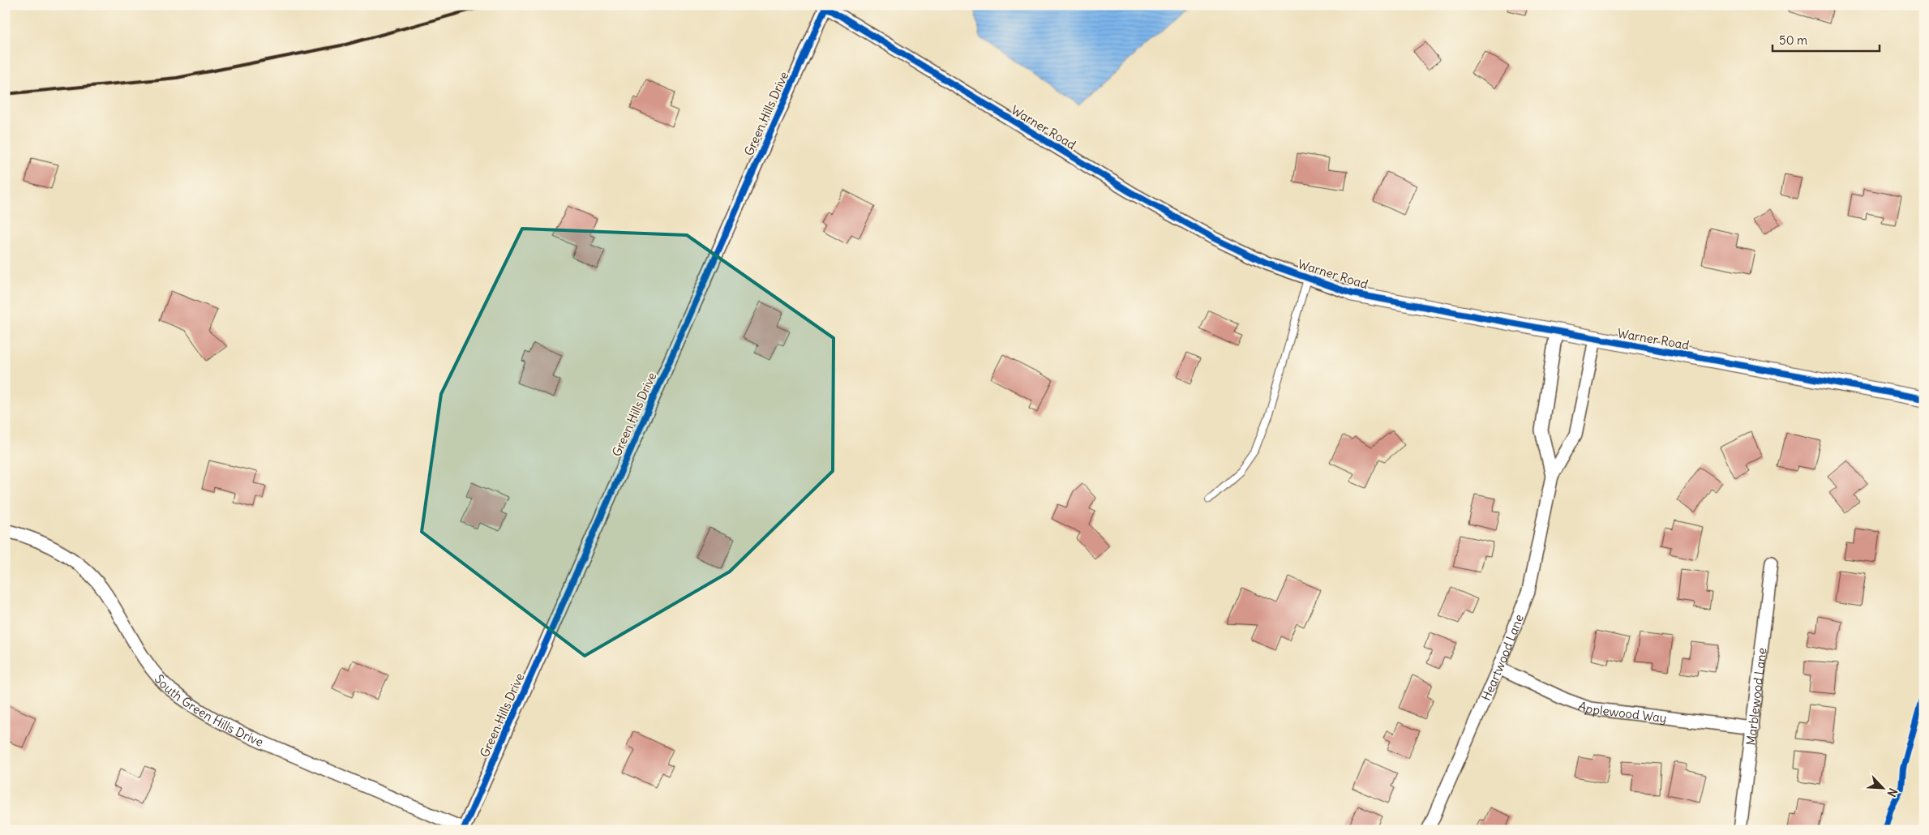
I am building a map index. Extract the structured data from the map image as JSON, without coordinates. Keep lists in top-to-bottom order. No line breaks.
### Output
{"streets":{"street":["Green Hills Drive","Warner Road","Heartwood Lane","Marblewood Lane","South Green Hills Drive","Applewood Way"]},"crossings":[["Green Hills Drive","Warner Road"],["Green Hills Drive","South Green Hills Drive"],["Warner Road","Heartwood Lane"],["Heartwood Lane","Applewood Way"],["Marblewood Lane","Applewood Way"]],"scale_bar":"50 m","north":"bottom right"}
